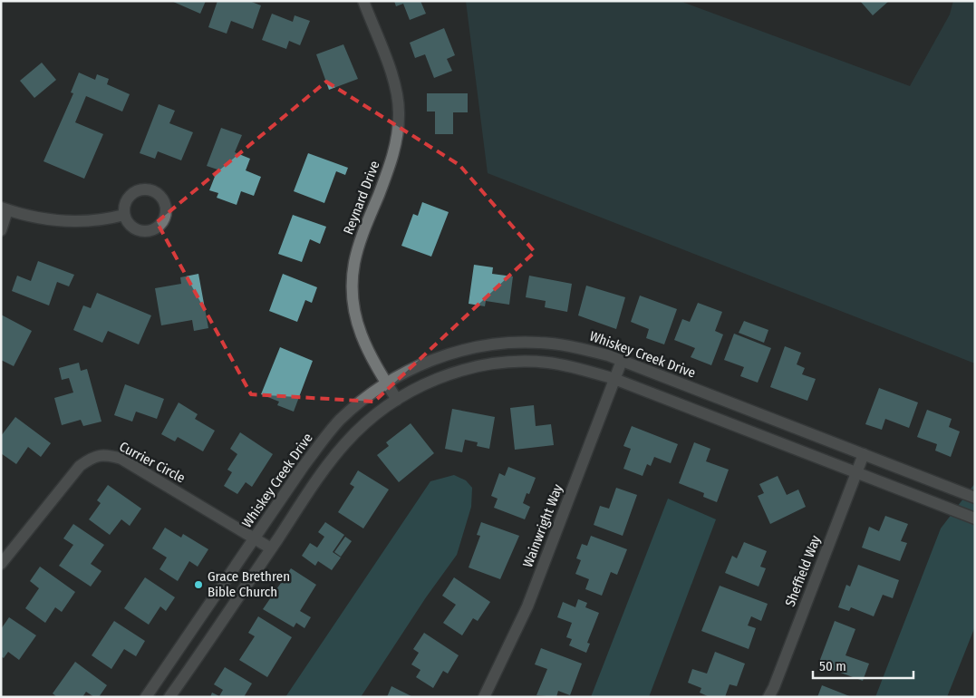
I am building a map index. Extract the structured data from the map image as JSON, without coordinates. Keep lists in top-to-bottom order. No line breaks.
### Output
{"streets":{"street":["Reynard Drive","Whiskey Creek Drive","Currier Circle","Wainwright Way","Sheffield Way"]},"crossings":[["Reynard Drive","Whiskey Creek Drive"],["Whiskey Creek Drive","Currier Circle"],["Whiskey Creek Drive","Wainwright Way"],["Whiskey Creek Drive","Sheffield Way"]],"places":["Grace Brethren Bible Church"],"scale_bar":"50 m"}
